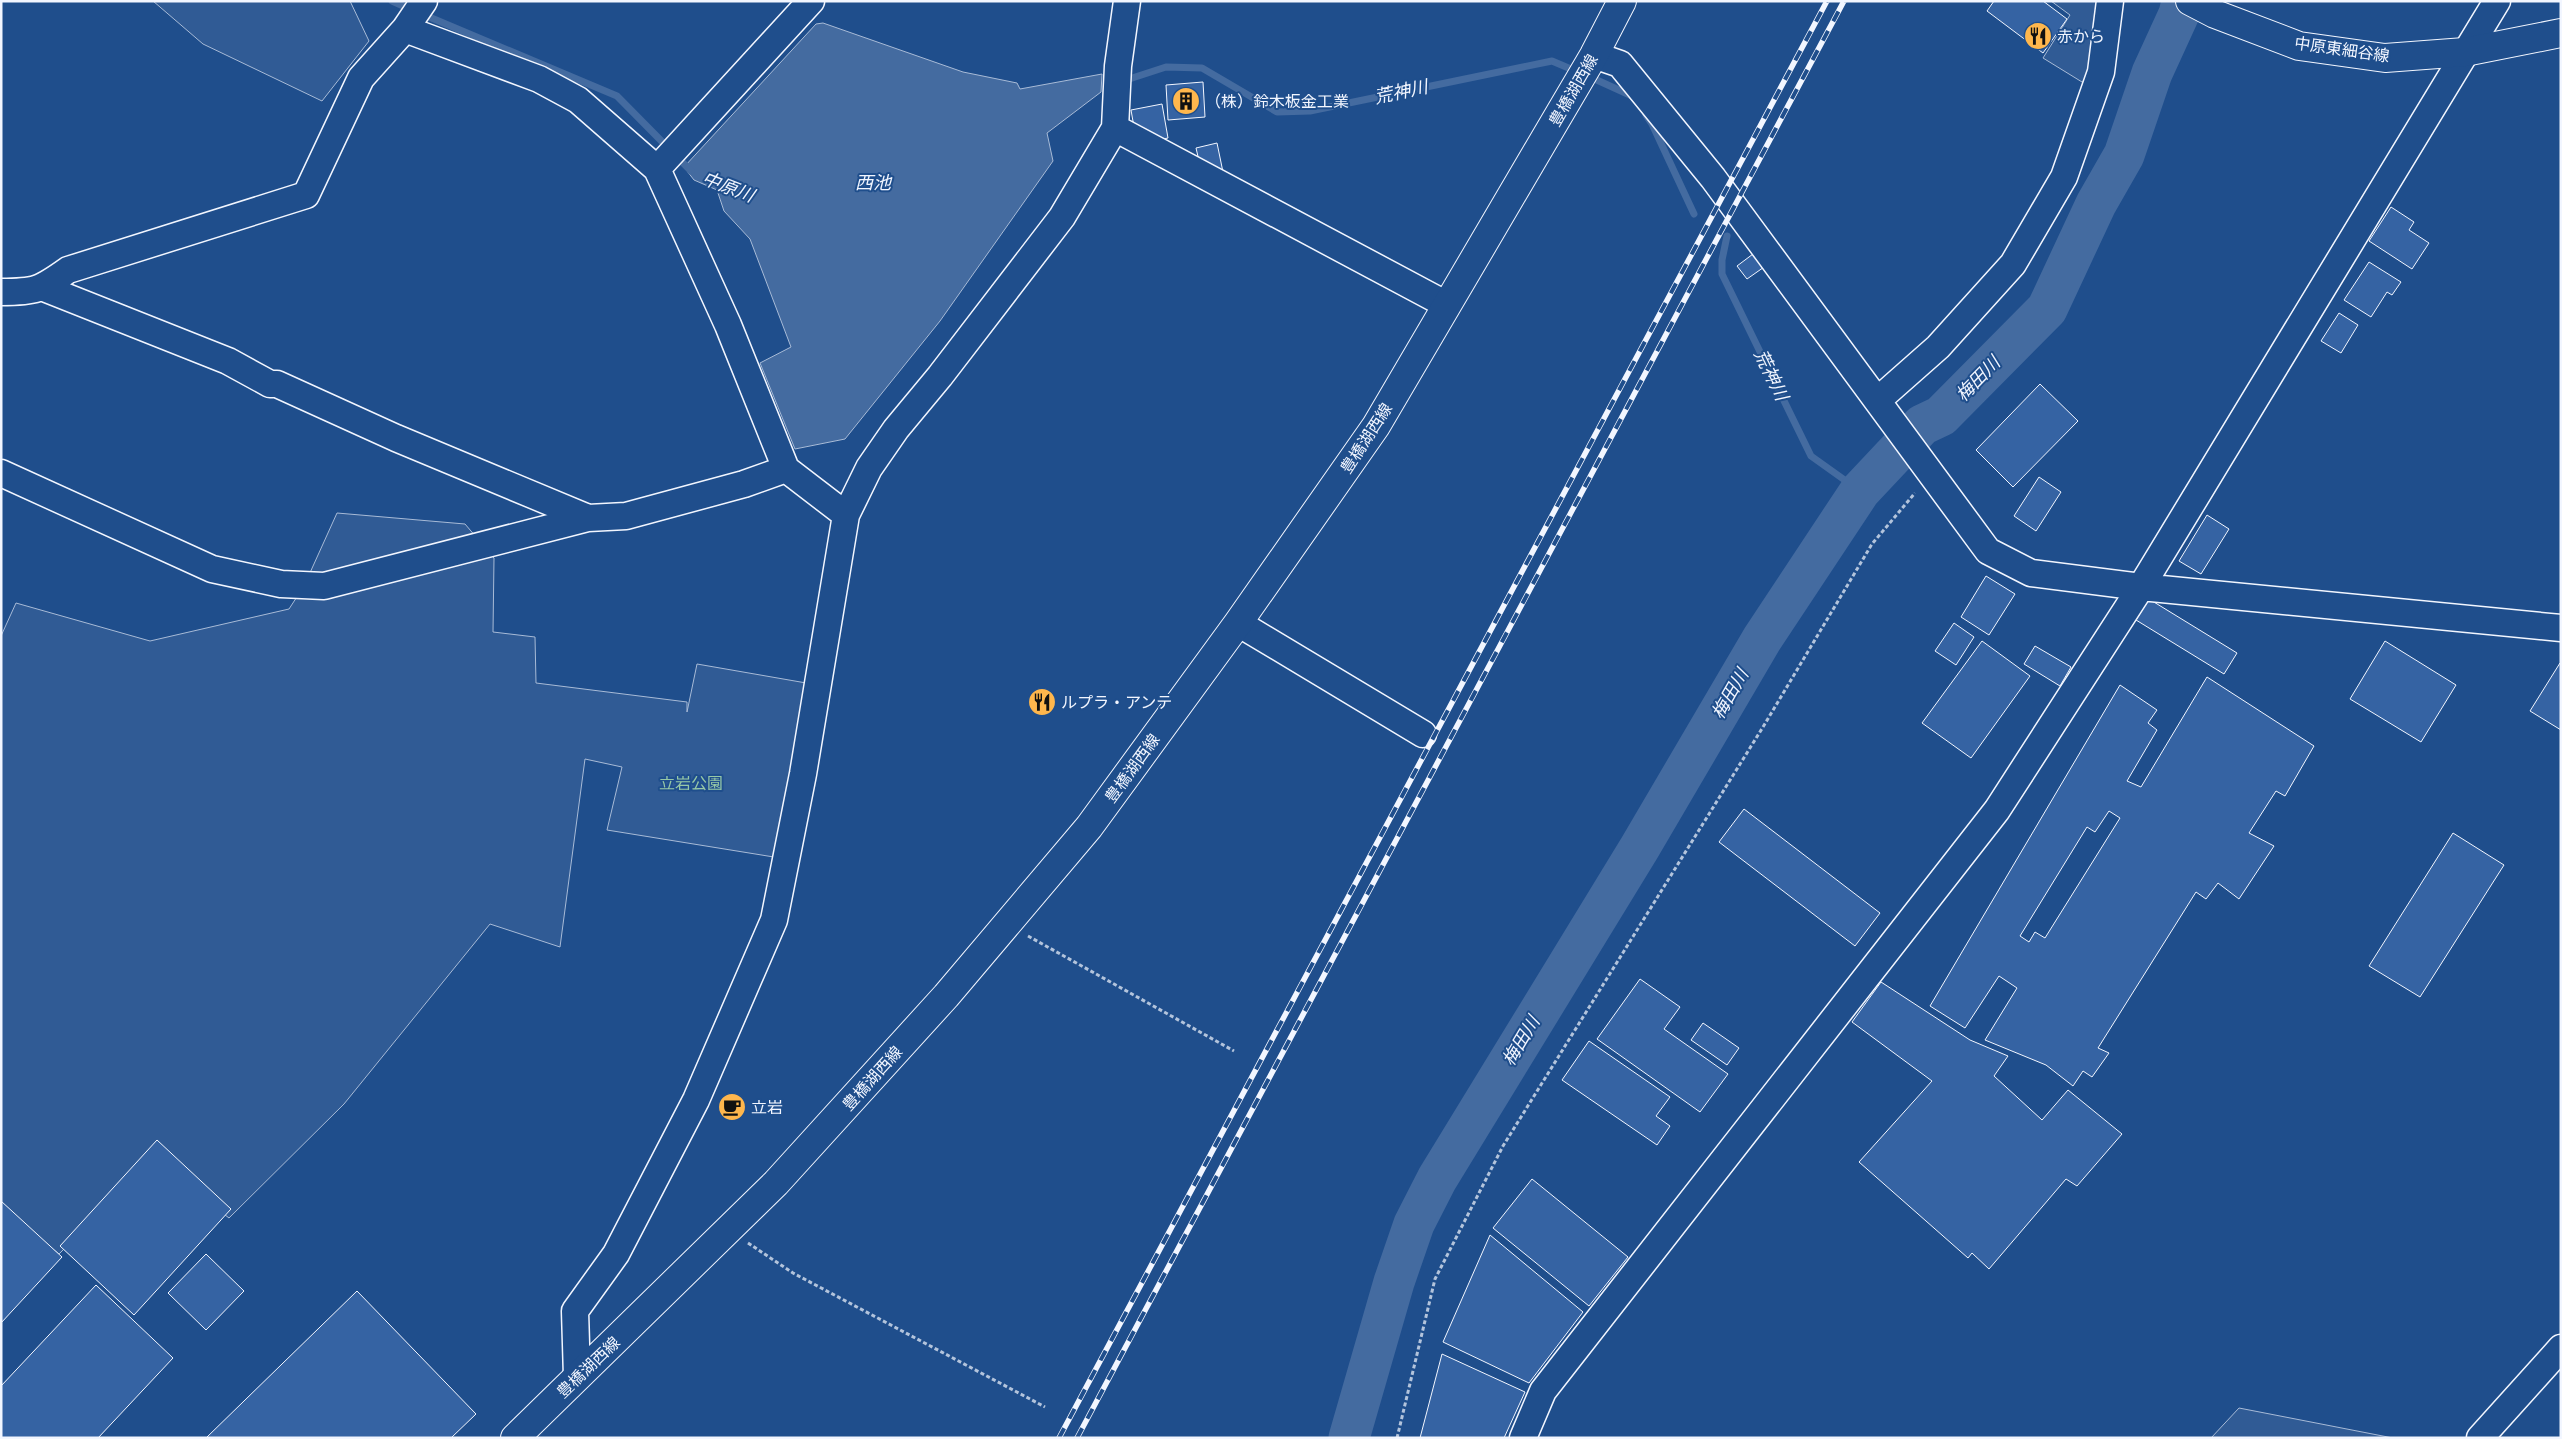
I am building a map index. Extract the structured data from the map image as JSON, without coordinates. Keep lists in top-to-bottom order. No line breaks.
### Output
{"streets":{"main road":["中原東細谷線","豊橋湖西線"]},"water":["荒神川","西池","中原川","梅田川"],"parks":["立岩公園"],"places":{"restaurant":["赤から","ルプラ・アンテ"],"building":["（株）鈴木板金工業"],"cafe":["立岩"]}}
